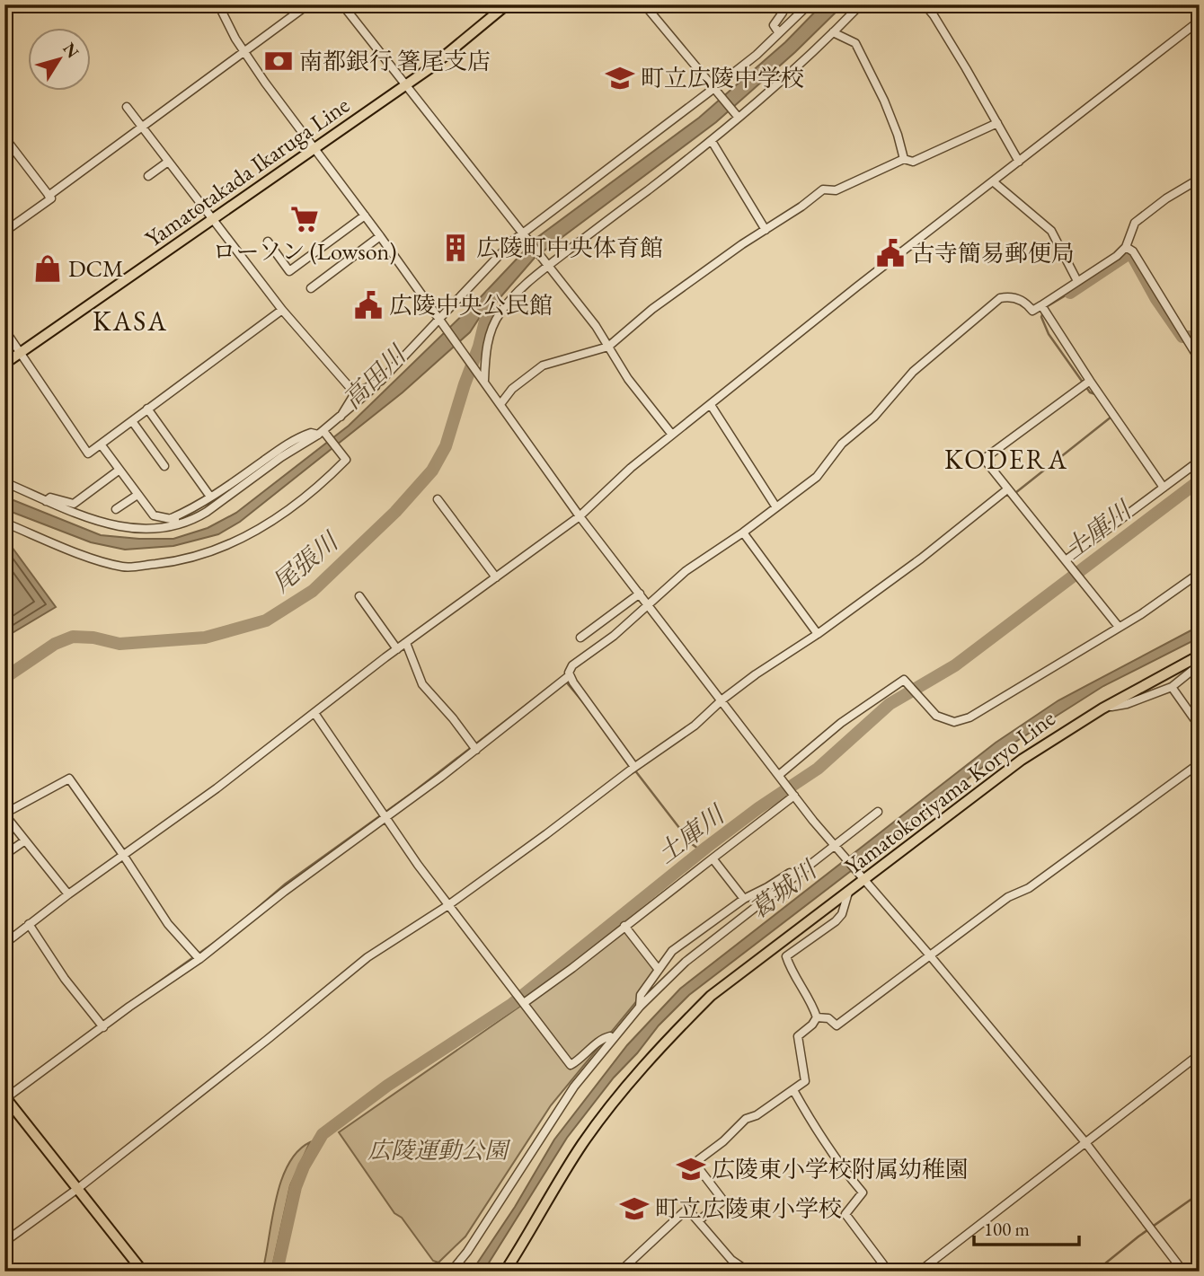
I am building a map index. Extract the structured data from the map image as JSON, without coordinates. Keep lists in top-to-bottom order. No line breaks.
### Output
{"streets":{"main road":["Yamatotakada Ikaruga Line","Yamatokoriyama Koryo Line"]},"districts":["KASA","KODERA"],"water":["高田川","土庫川","尾張川","葛城川"],"parks":["広陵運動公園"],"places":{"bank":["南都銀行 箸尾支店"],"school or university":["町立広陵中学校","広陵東小学校附属幼稚園","町立広陵東小学校"],"supermarket":["ローソン (Lowson)"],"building":["広陵町中央体育館"],"public building":["古寺簡易郵便局","広陵中央公民館"],"shop":["DCM"]},"scale_bar":"100 m","north":"top right"}
